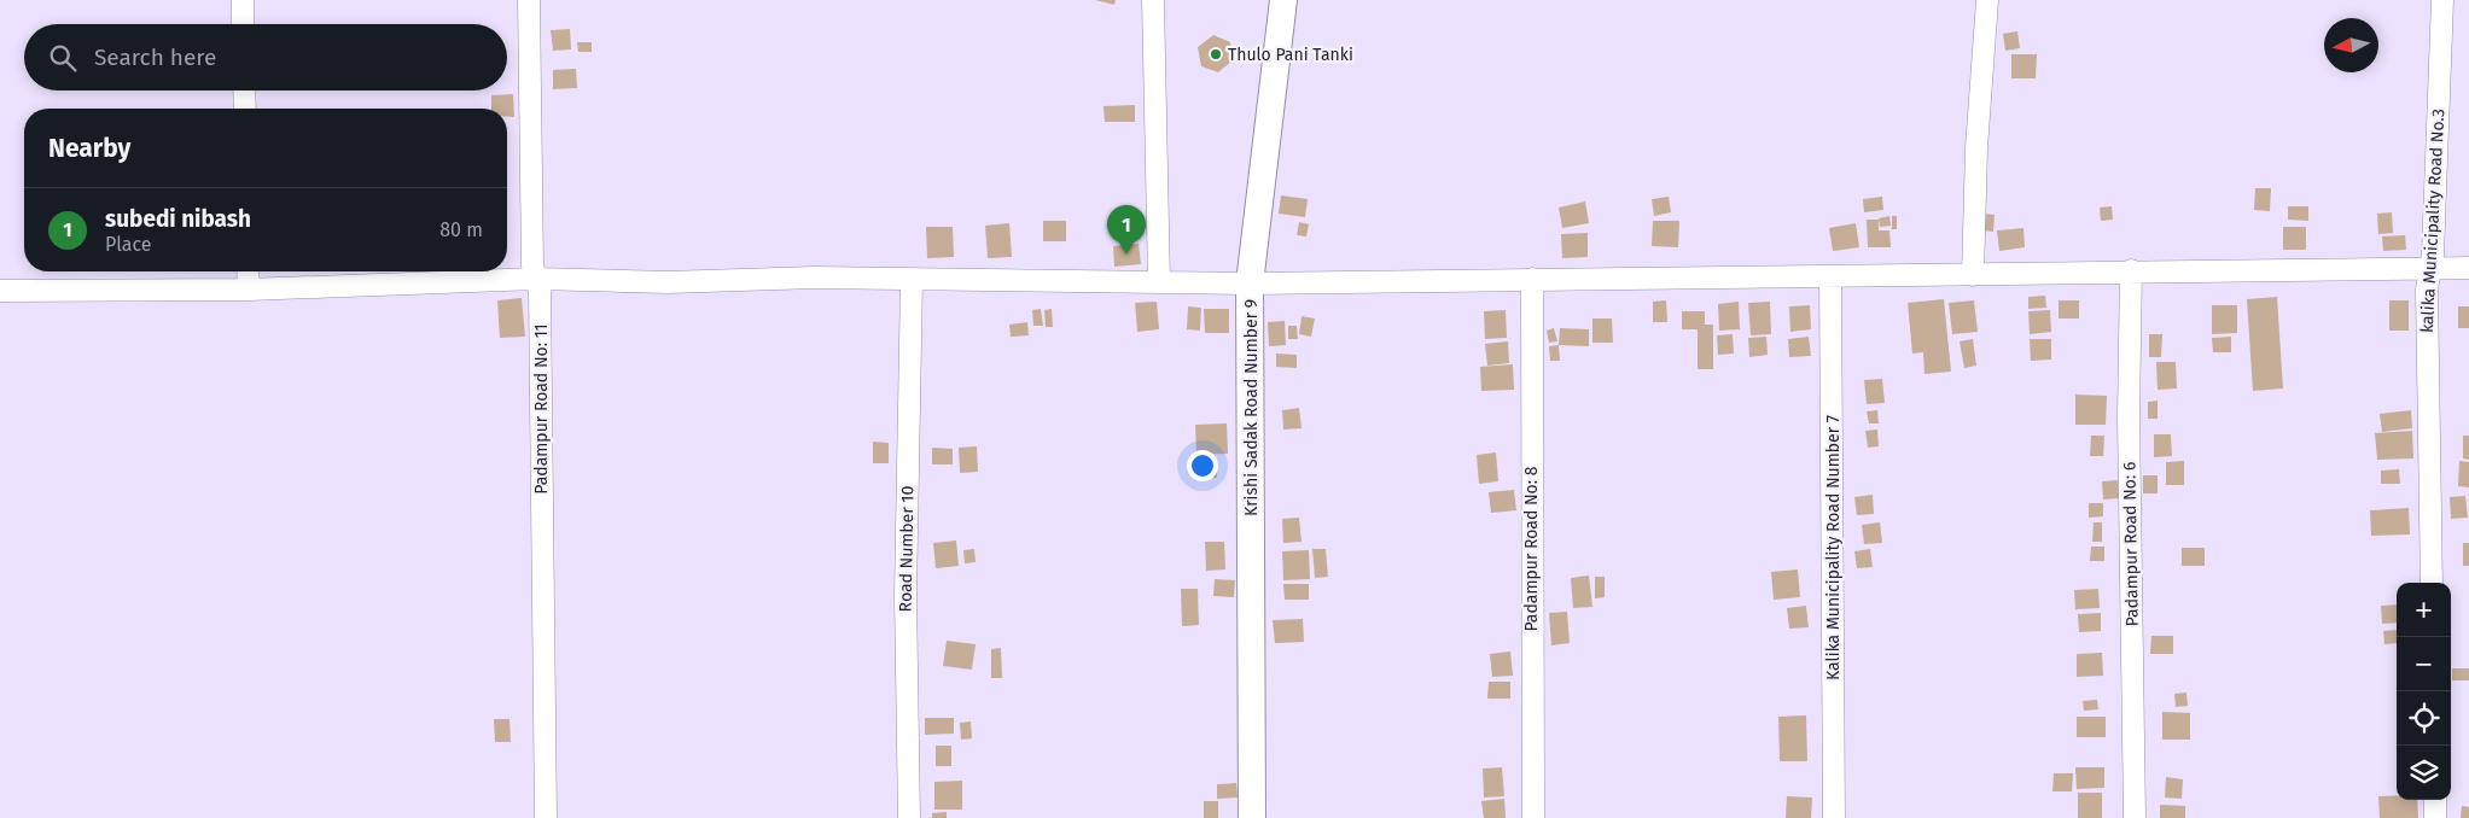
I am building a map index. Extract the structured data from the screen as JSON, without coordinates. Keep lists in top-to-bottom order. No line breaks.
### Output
{"streets":{"street":["kalika Municipality Road No.3","Krishi Sadak Road Number 9","Padampur Road No: 11","Padampur Road No: 6","Kalika Municipality Road Number 7","Road Number 10","Padampur Road No: 8"]},"places":["Thulo Pani Tanki"],"north":"left","page":{"search":"Search here","heading":"Nearby","list":[{"mark":"1","name":"subedi nibash","note":"Place","value":"80 m"}],"pins":"1","map_buttons":["+","−"]}}
